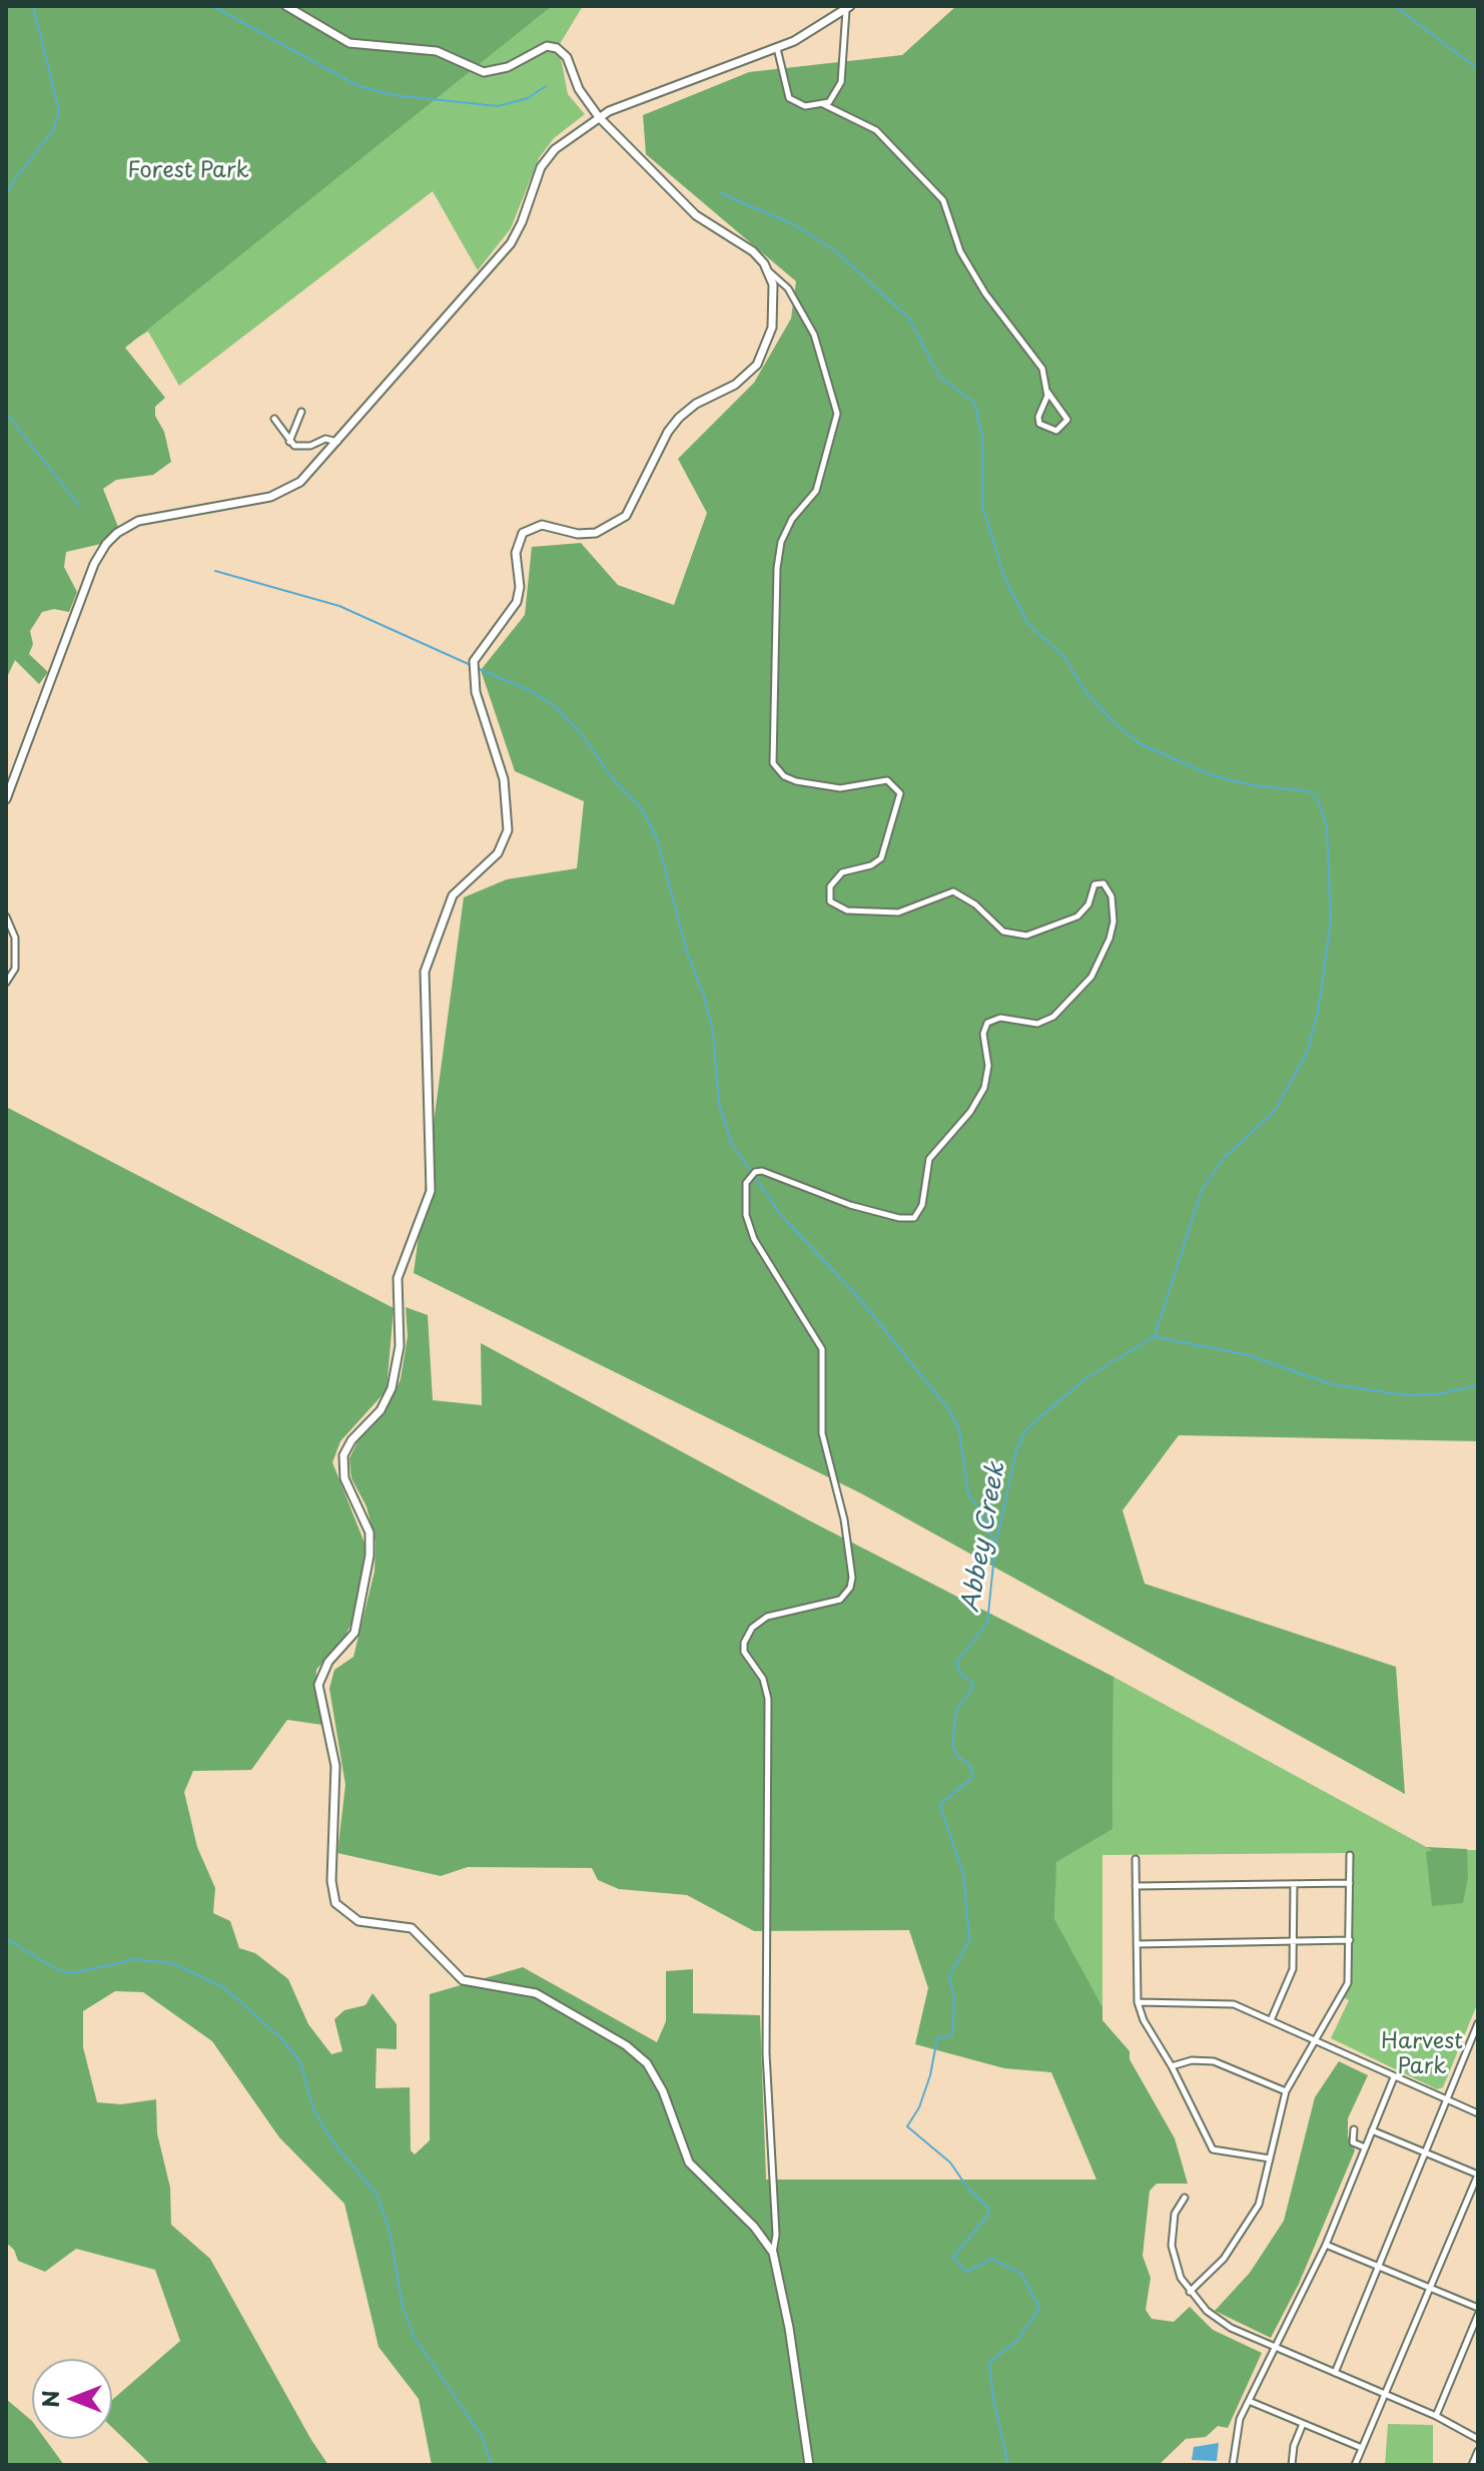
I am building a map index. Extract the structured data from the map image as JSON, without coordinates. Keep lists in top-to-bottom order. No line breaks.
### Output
{"water":["Abbey Creek"],"parks":["Forest Park","Harvest Park"],"north":"left"}
